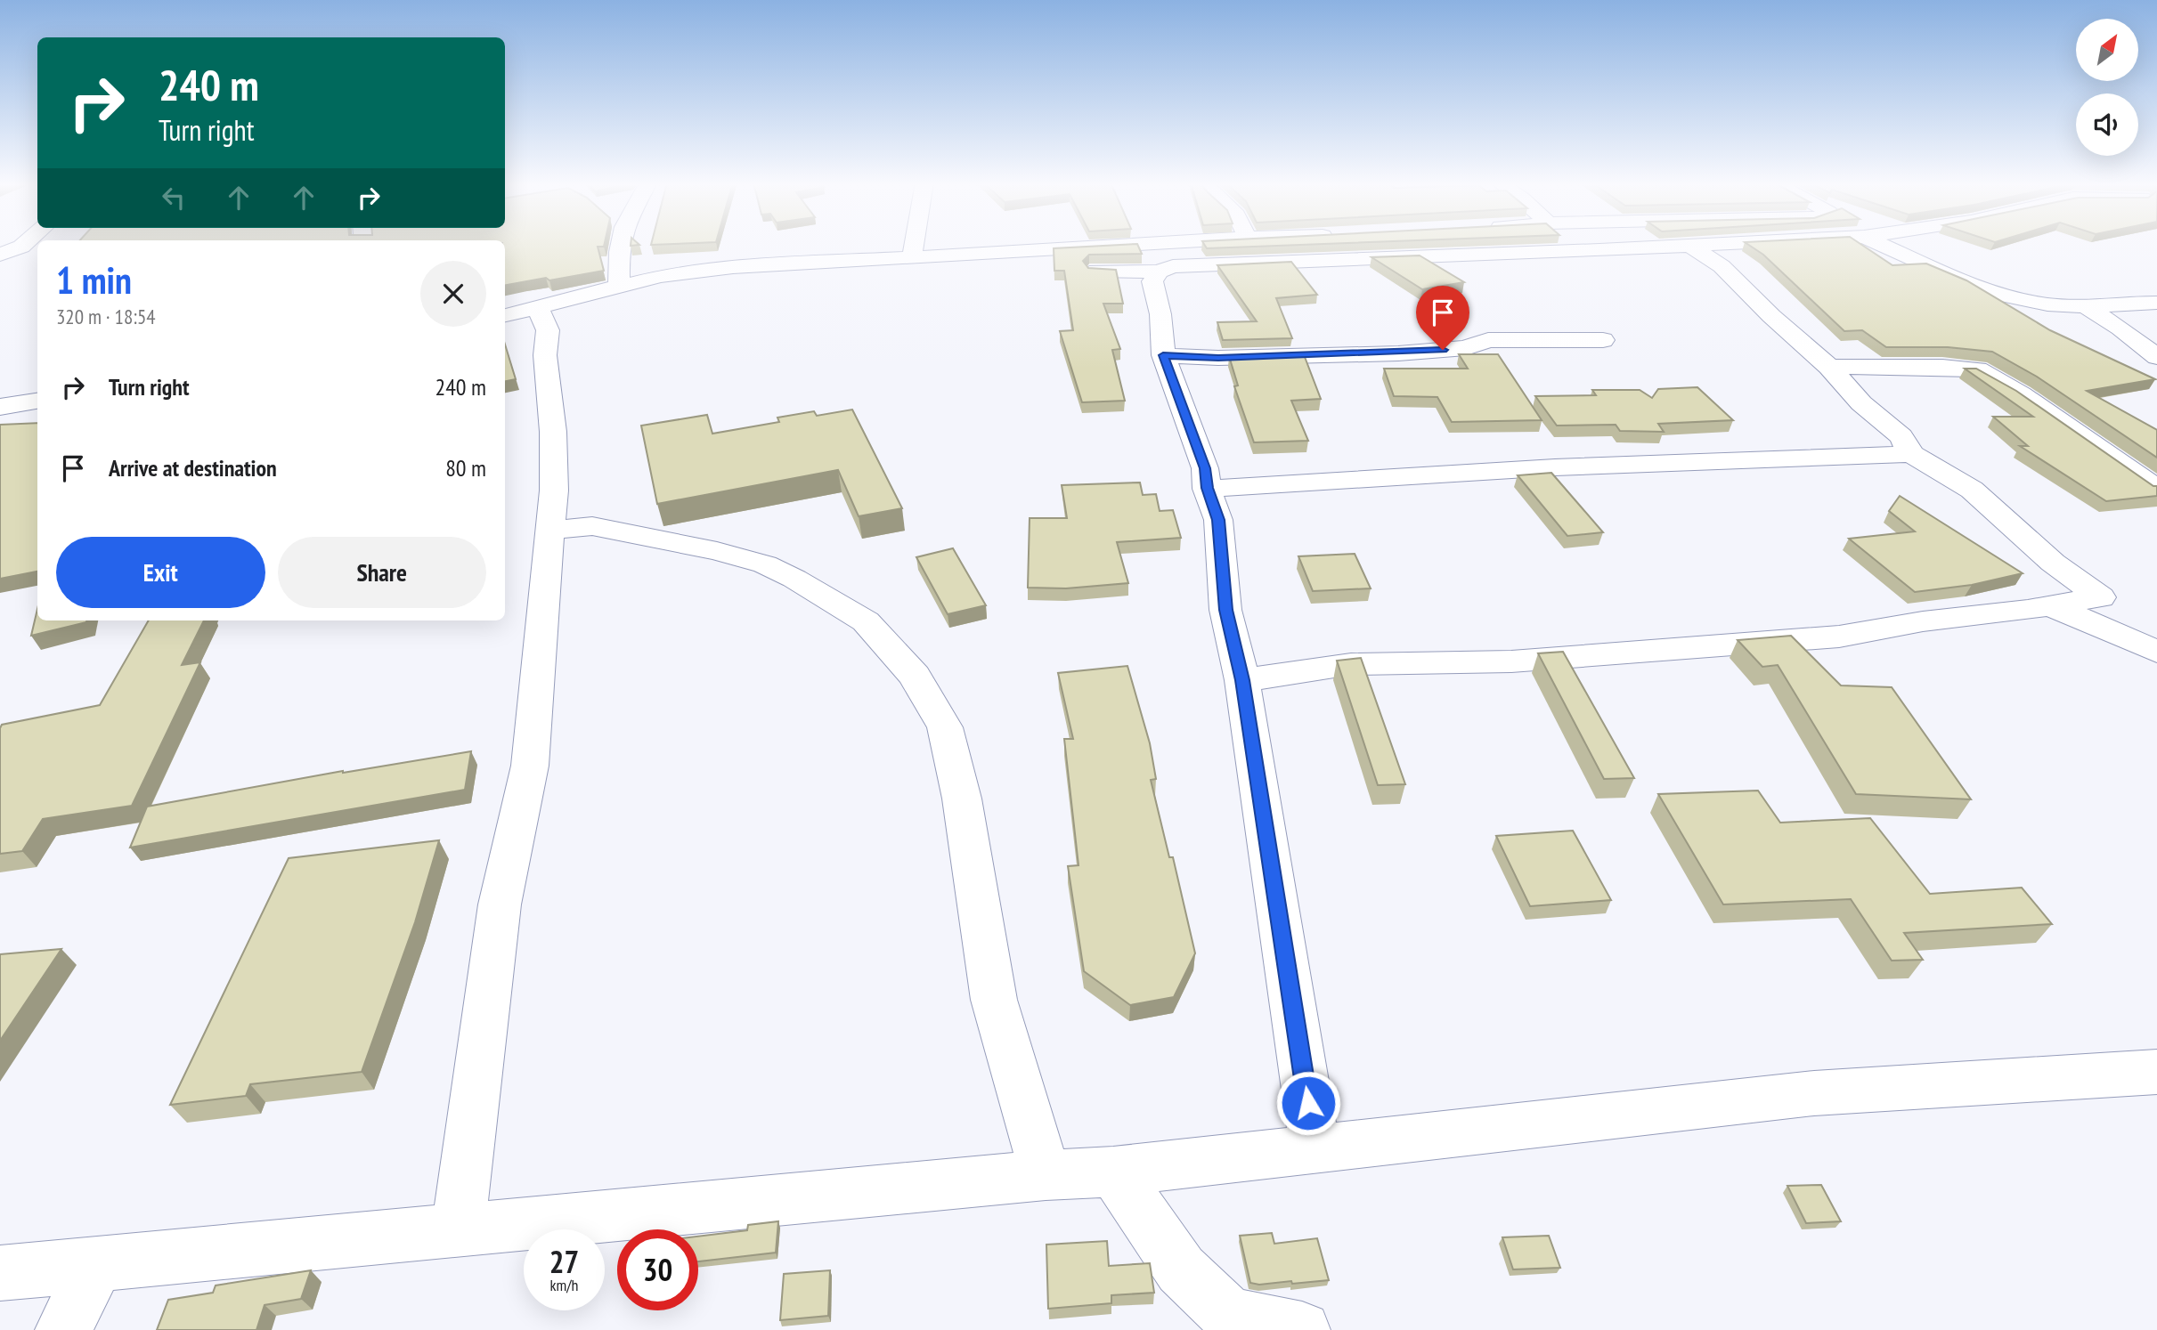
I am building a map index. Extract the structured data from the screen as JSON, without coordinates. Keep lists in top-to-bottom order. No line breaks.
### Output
{"north":"top right","page":{"turn":["240 m","Turn right"],"heading":["1 min","320 m · 18:54"],"list":[{"name":"Turn right","value":"240 m"},{"name":"Arrive at destination","value":"80 m"}],"buttons":["Exit","Share"],"speed":"27 km/h","limit":"30"}}
